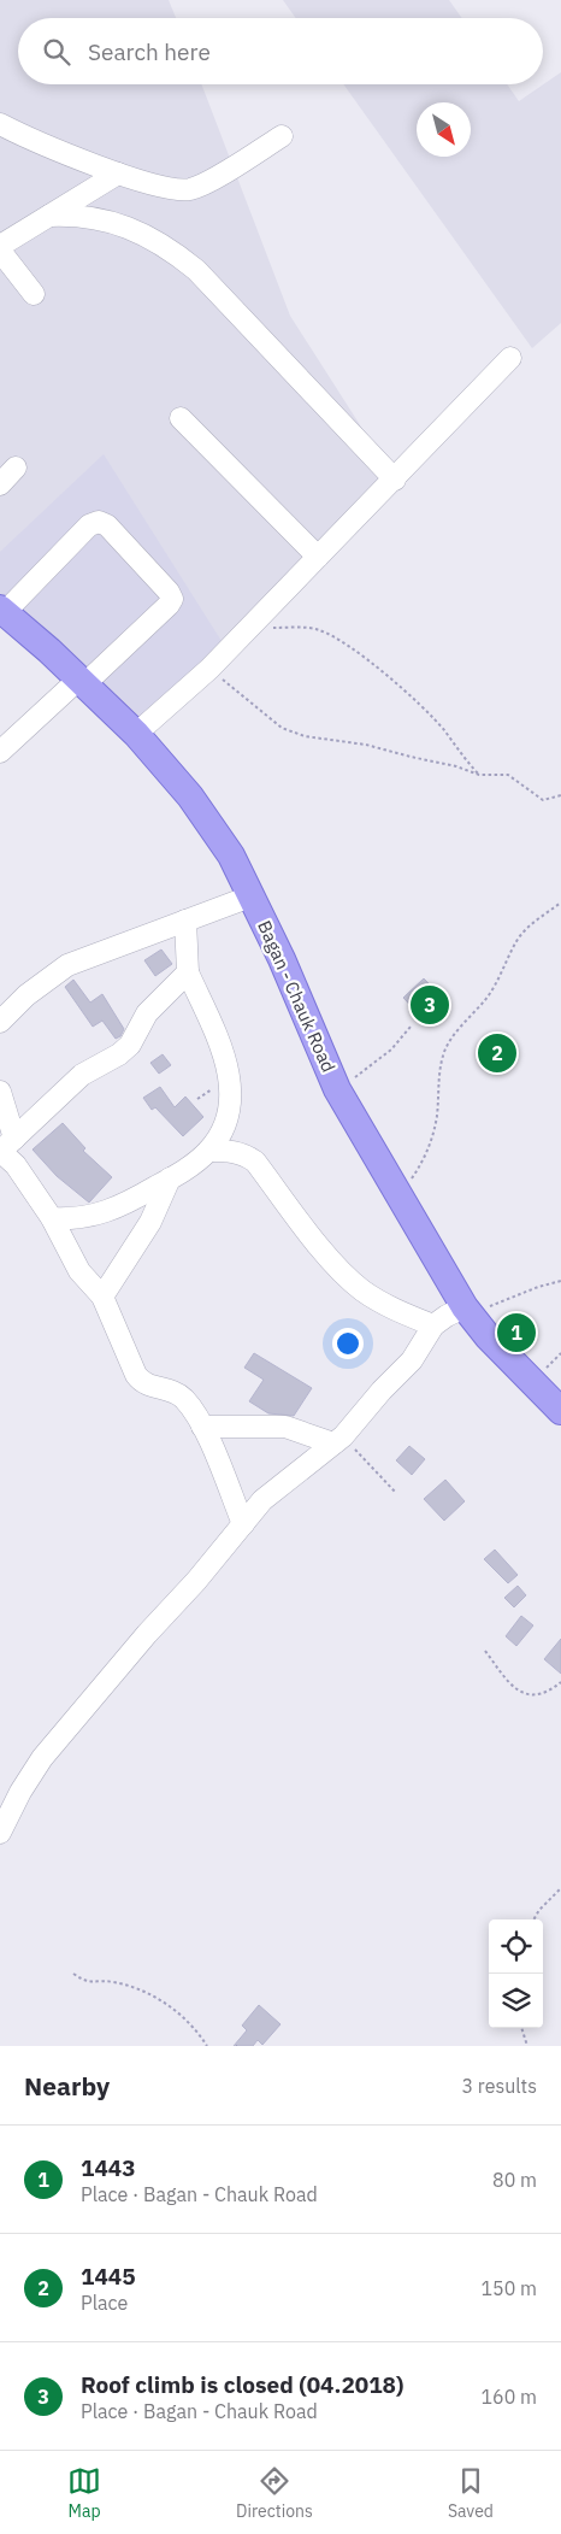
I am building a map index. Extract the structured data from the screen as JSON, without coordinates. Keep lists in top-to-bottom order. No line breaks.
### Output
{"streets":{"main road":["Bagan - Chauk Road"]},"north":"bottom right","page":{"search":"Search here","pins":["3","2","1"],"heading":["Nearby","3 results"],"list":[{"mark":"1","name":"1443","note":"Place · Bagan - Chauk Road","value":"80 m"},{"mark":"2","name":"1445","note":"Place","value":"150 m"},{"mark":"3","name":"Roof climb is closed (04.2018)","note":"Place · Bagan - Chauk Road","value":"160 m"}],"nav":["Map","Directions","Saved"]}}
